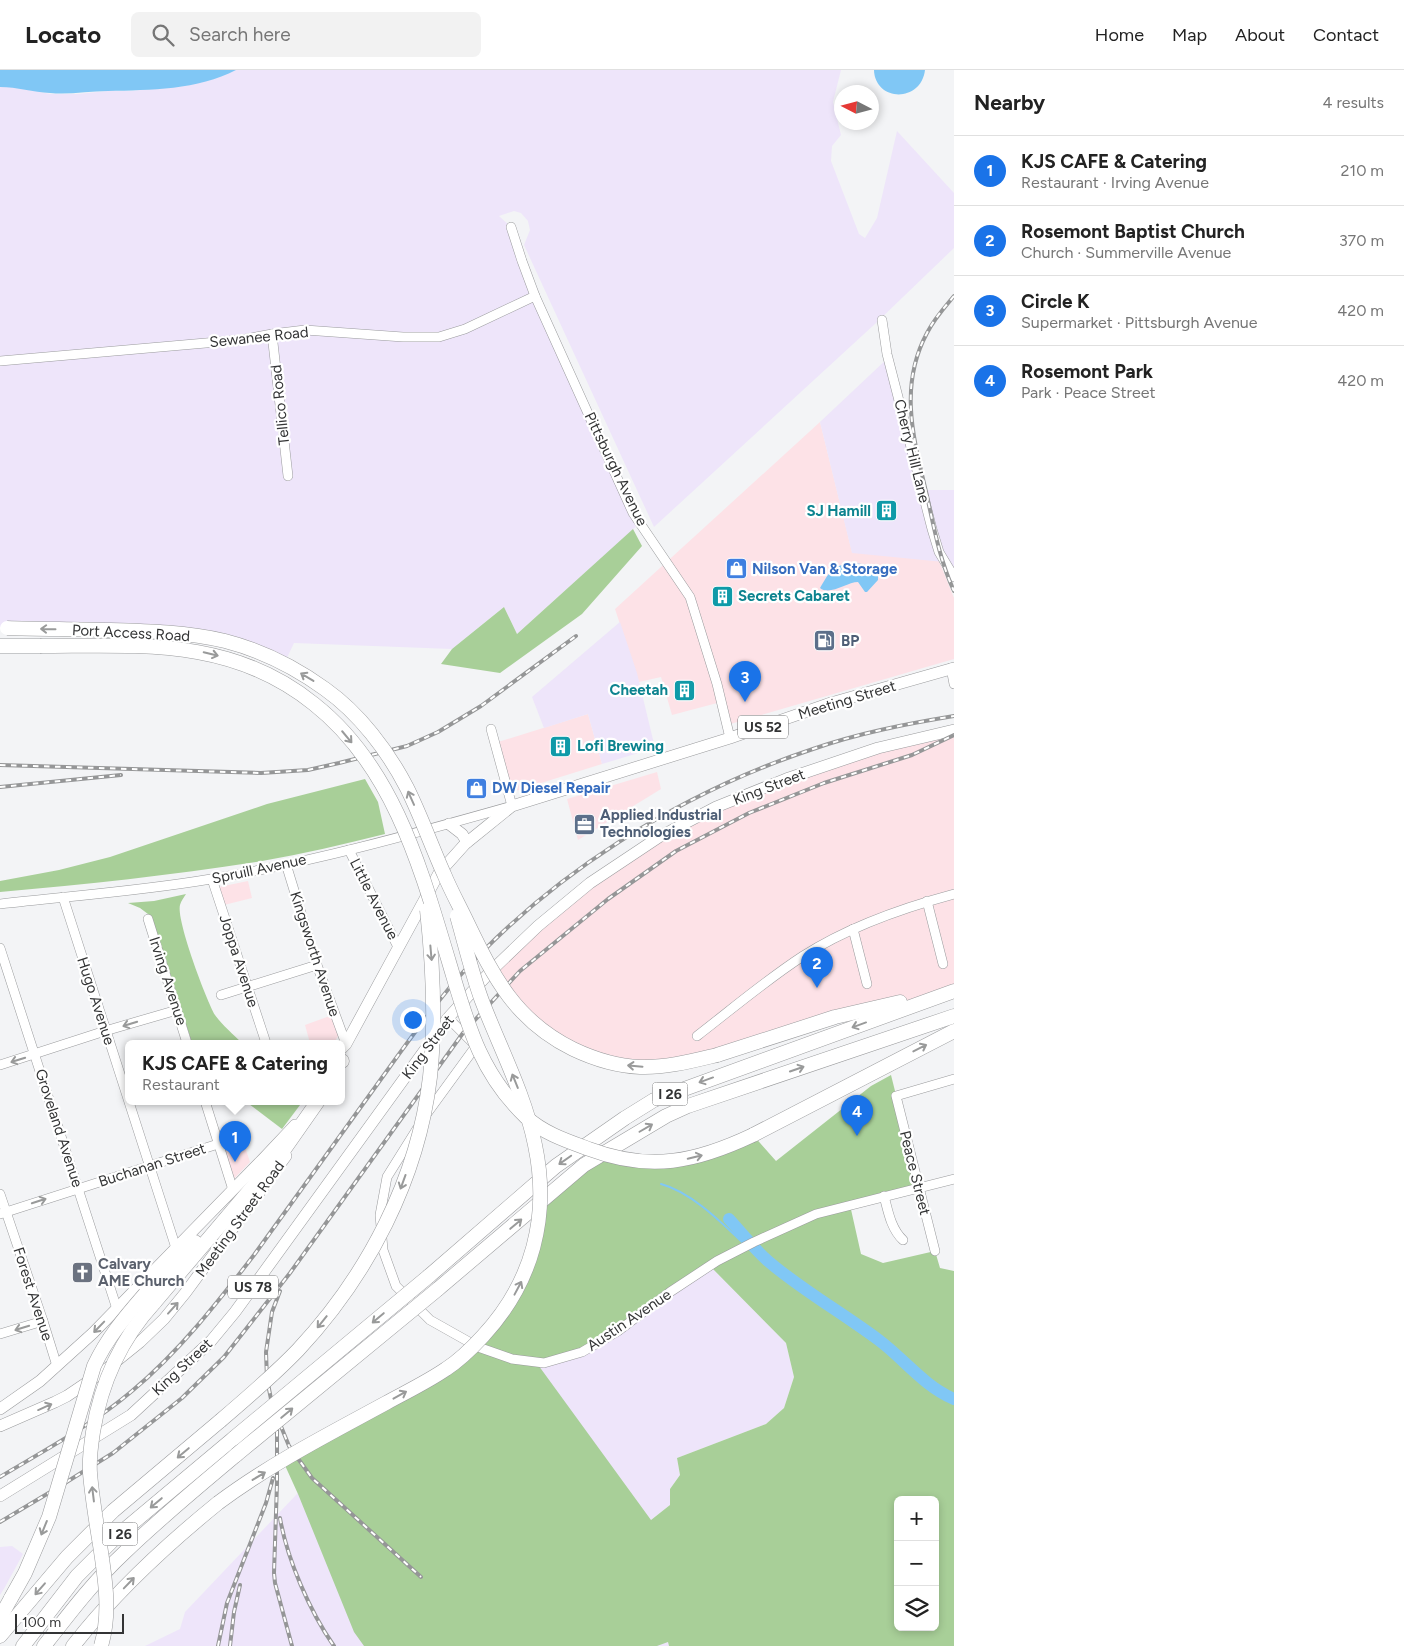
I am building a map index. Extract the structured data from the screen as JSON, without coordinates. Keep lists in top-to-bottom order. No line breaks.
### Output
{"streets":{"highway":["Port Access Road","I 26"],"main road":["Meeting Street","US 52","King Street","Meeting Street Road","US 78"],"street":["Sewanee Road","Tellico Road","Cherry Hill Lane","Pittsburgh Avenue","Spruill Avenue","Little Avenue","Kingsworth Avenue","Joppa Avenue","Irving Avenue","Hugo Avenue","Groveland Avenue","Buchanan Street","Peace Street","Forest Avenue","Austin Avenue"]},"crossings":[["Sewanee Road","Tellico Road"],["Sewanee Road","Pittsburgh Avenue"],["Pittsburgh Avenue","Meeting Street"],["Meeting Street","US 52"],["Meeting Street","Spruill Avenue"],["US 52","Spruill Avenue"],["US 52","Little Avenue"],["King Street","Austin Avenue"],["Spruill Avenue","Little Avenue"],["Spruill Avenue","Kingsworth Avenue"],["Spruill Avenue","Joppa Avenue"],["Spruill Avenue","Hugo Avenue"],["Hugo Avenue","Buchanan Street"],["Hugo Avenue","Meeting Street Road"],["Groveland Avenue","Buchanan Street"],["Groveland Avenue","Meeting Street Road"],["Buchanan Street","Forest Avenue"],["Peace Street","Austin Avenue"],["Meeting Street Road","Forest Avenue"]],"one_way":["Buchanan Street"],"places":{"building":["SJ Hamill","Secrets Cabaret","Cheetah","Lofi Brewing"],"shop":["Nilson Van & Storage","DW Diesel Repair"],"fuel station":["BP"],"office":["Applied Industrial Technologies"],"church":["Calvary AME Church"]},"scale_bar":"100 m","north":"left","page":{"header":"Locato","search":"Search here","nav":["Home","Map","About","Contact"],"heading":["Nearby","4 results"],"list":[{"mark":"1","name":"KJS CAFE & Catering","note":"Restaurant · Irving Avenue","value":"210 m"},{"mark":"2","name":"Rosemont Baptist Church","note":"Church · Summerville Avenue","value":"370 m"},{"mark":"3","name":"Circle K","note":"Supermarket · Pittsburgh Avenue","value":"420 m"},{"mark":"4","name":"Rosemont Park","note":"Park · Peace Street","value":"420 m"}],"pins":["3","2","4","1"],"popup":["KJS CAFE & Catering","Restaurant"],"map_buttons":["+","−"],"scale":"100 m"}}
